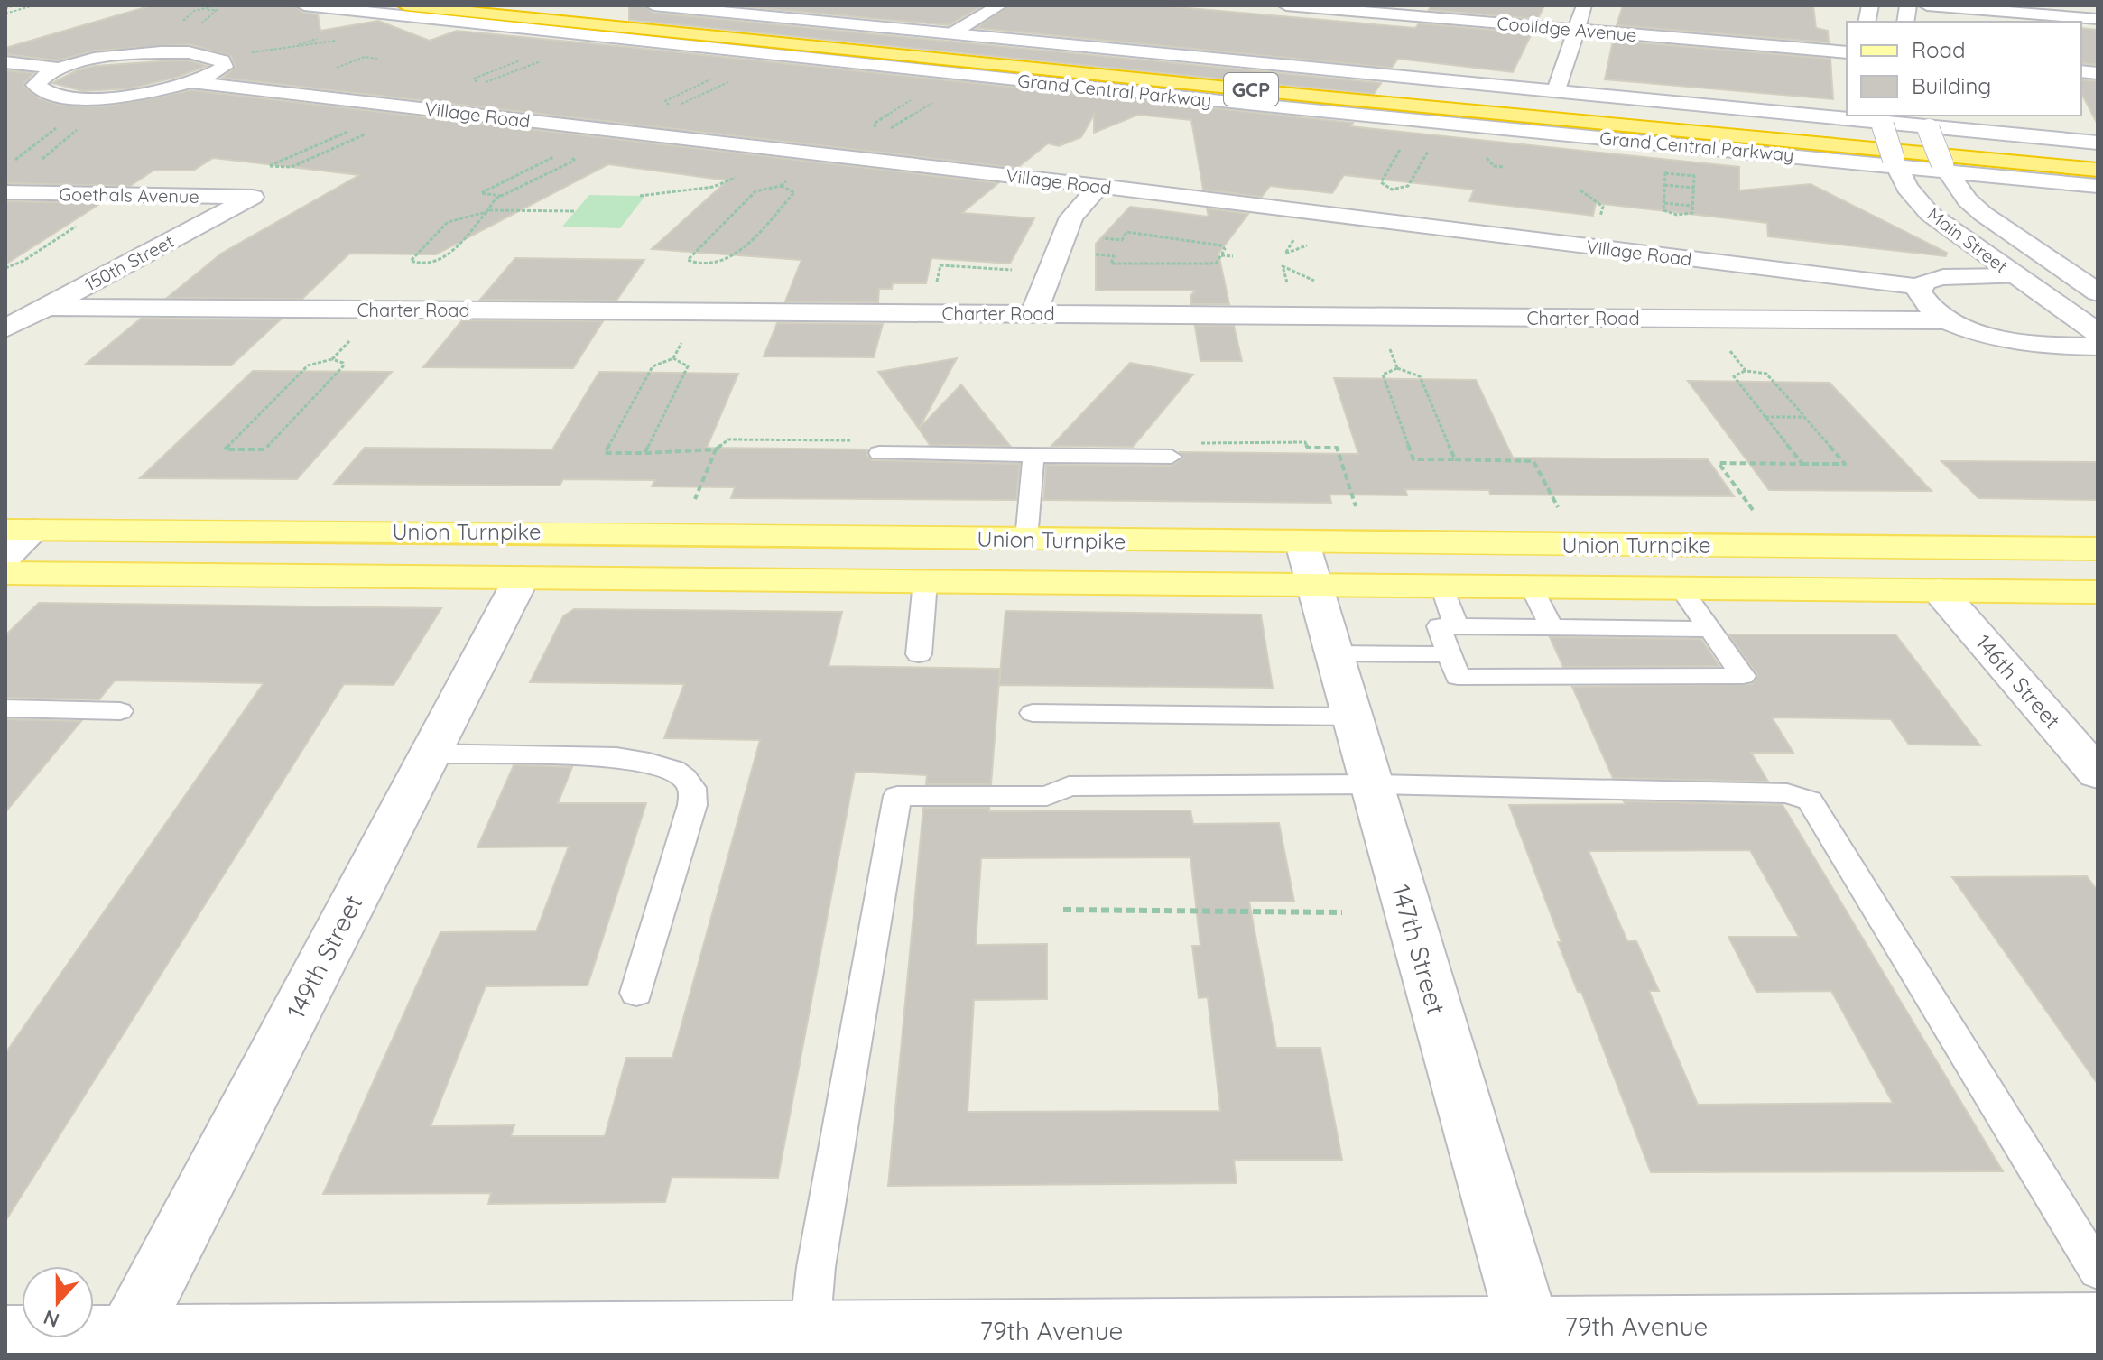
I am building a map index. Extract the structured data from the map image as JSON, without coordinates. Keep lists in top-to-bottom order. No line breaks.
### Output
{"streets":{"highway":["GCP","Grand Central Parkway"],"main road":["Union Turnpike"],"street":["Coolidge Avenue","Village Road","Goethals Avenue","Main Street","150th Street","Charter Road","146th Street","147th Street","149th Street","79th Avenue"]},"crossings":[["Grand Central Parkway","Main Street"],["Goethals Avenue","150th Street"],["150th Street","Charter Road"],["Union Turnpike","146th Street"],["Union Turnpike","147th Street"],["Union Turnpike","149th Street"],["147th Street","79th Avenue"],["149th Street","79th Avenue"]],"legend":["Road","Building"],"north":"bottom"}
